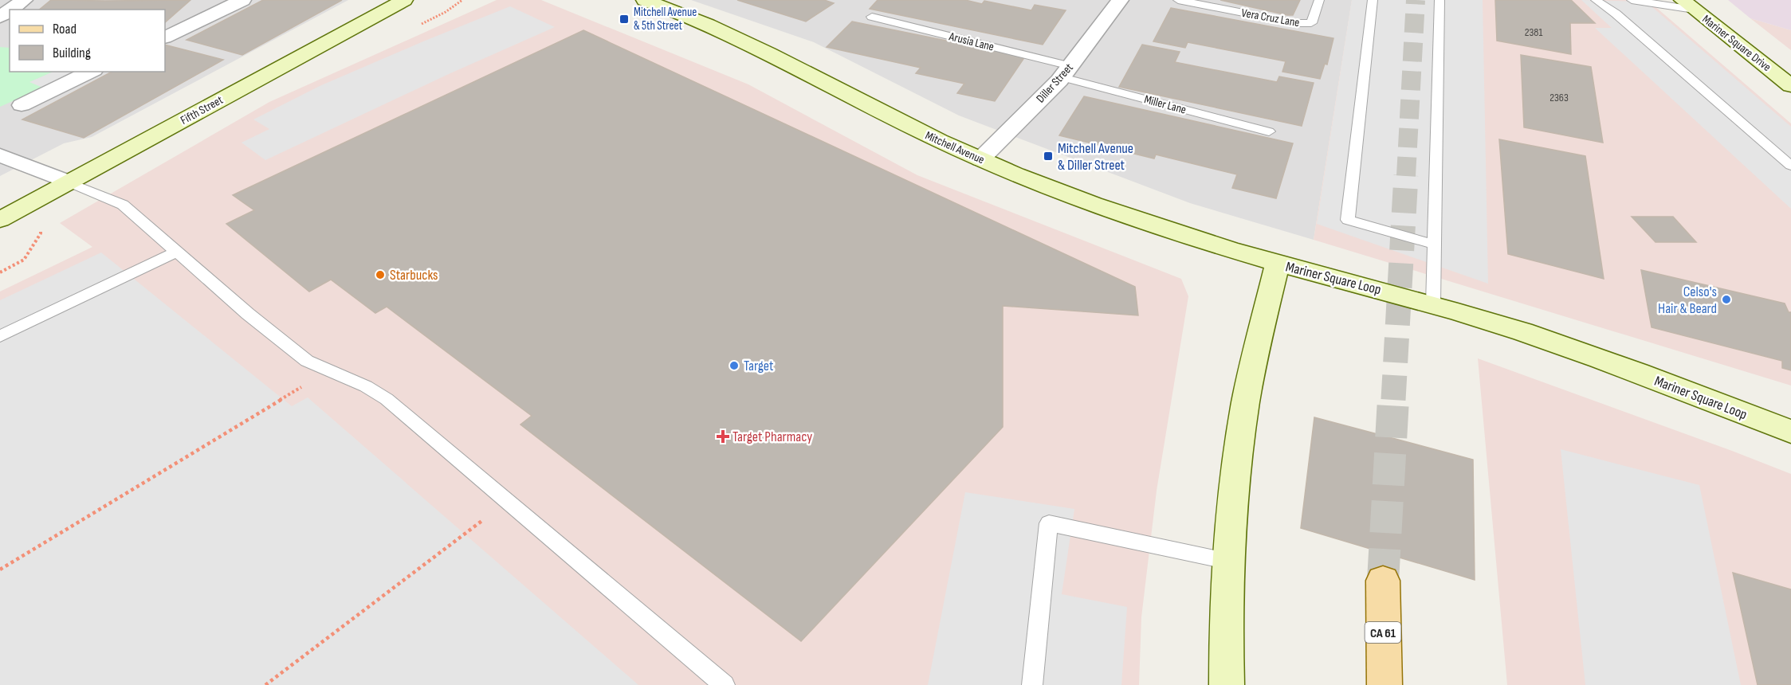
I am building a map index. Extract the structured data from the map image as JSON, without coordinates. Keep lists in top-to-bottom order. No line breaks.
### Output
{"streets":{"main road":["CA 61"],"street":["Mariner Square Drive","Diller Street","Fifth Street","Mitchell Avenue","Mariner Square Loop"],"lane":["Vera Cruz Lane","Arusia Lane","Miller Lane"]},"crossings":[["Arusia Lane","Diller Street"],["Arusia Lane","Miller Lane"],["Diller Street","Miller Lane"],["Diller Street","Mitchell Avenue"],["Mitchell Avenue","Mariner Square Loop"]],"places":{"transit":["Mitchell Avenue & 5th Street","Mitchell Avenue & Diller Street"],"other":["Starbucks","Celso's Hair & Beard","Target"],"health":["Target Pharmacy"]},"house_numbers":["2381","2363"],"legend":["Road","Building"]}
